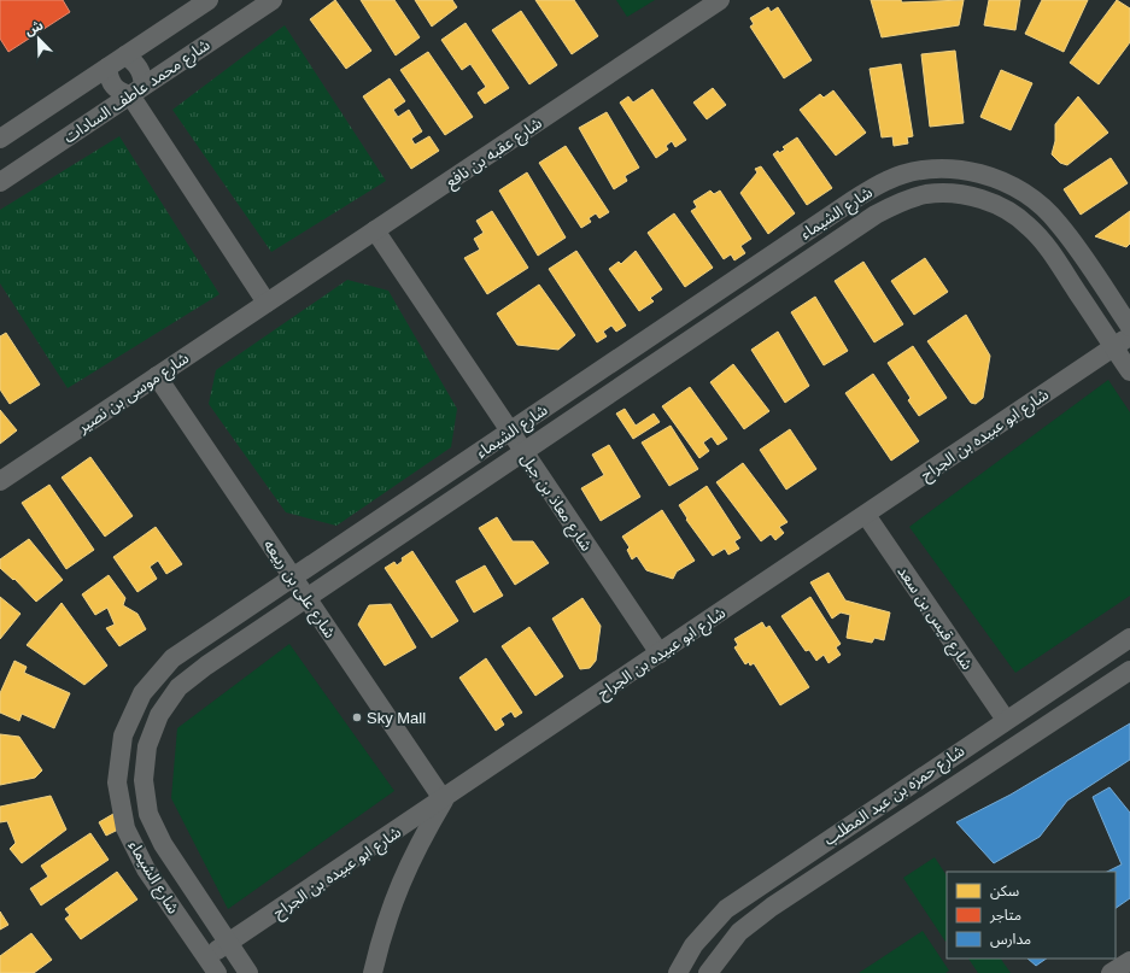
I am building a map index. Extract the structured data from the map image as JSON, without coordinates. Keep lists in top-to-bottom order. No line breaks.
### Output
{"streets":{"street":["شارع محمد عاطف السادات","شارع عقبه بن نافع","شارع الشيماء","شارع موسى بن نصير","شارع ابو عبيده بن الجراح","شارع معاذ بن جبل","شارع على بن ربيعه","شارع قيس بن سعد","شارع حمزه بن عبد المطلب"]},"crossings":[["شارع عقبه بن نافع","شارع موسى بن نصير"],["شارع عقبه بن نافع","شارع معاذ بن جبل"],["شارع الشيماء","شارع ابو عبيده بن الجراح"],["شارع الشيماء","شارع معاذ بن جبل"],["شارع الشيماء","شارع على بن ربيعه"],["شارع موسى بن نصير","شارع على بن ربيعه"],["شارع ابو عبيده بن الجراح","شارع معاذ بن جبل"],["شارع ابو عبيده بن الجراح","شارع على بن ربيعه"],["شارع ابو عبيده بن الجراح","شارع قيس بن سعد"],["شارع قيس بن سعد","شارع حمزه بن عبد المطلب"]],"places":["Sky Mall"],"legend":["سكن","متاجر","مدارس"],"north":"top left"}
